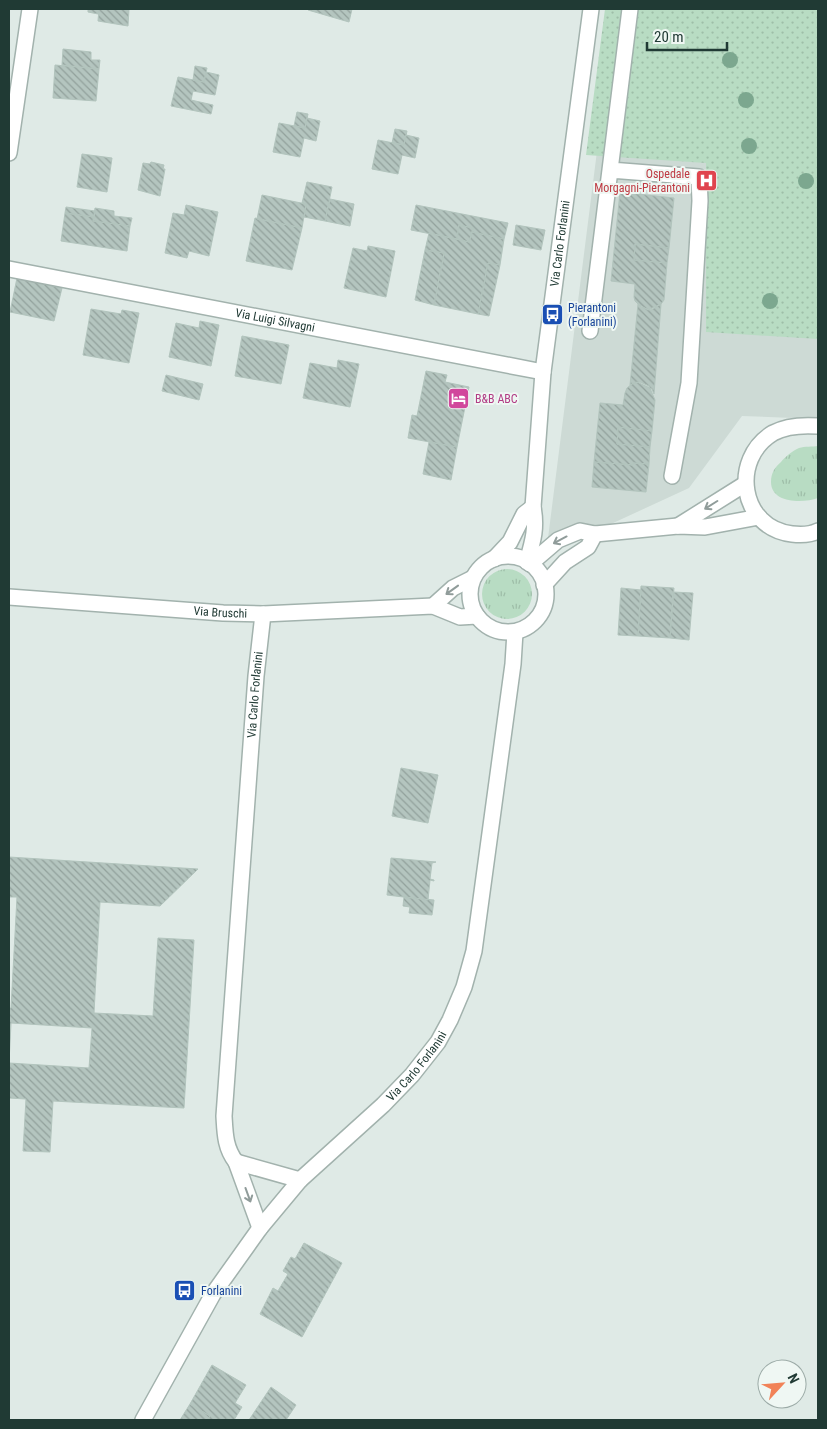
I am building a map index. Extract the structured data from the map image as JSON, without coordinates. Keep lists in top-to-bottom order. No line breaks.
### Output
{"streets":{"street":["Via Carlo Forlanini","Via Luigi Silvagni","Via Bruschi"]},"crossings":[["Via Carlo Forlanini","Via Luigi Silvagni"],["Via Carlo Forlanini","Via Bruschi"]],"places":{"hospital":["Ospedale Morgagni-Pierantoni"],"bus stop":["Pierantoni (Forlanini)","Forlanini"],"hotel":["B&B ABC"]},"scale_bar":"20 m","north":"top right"}
